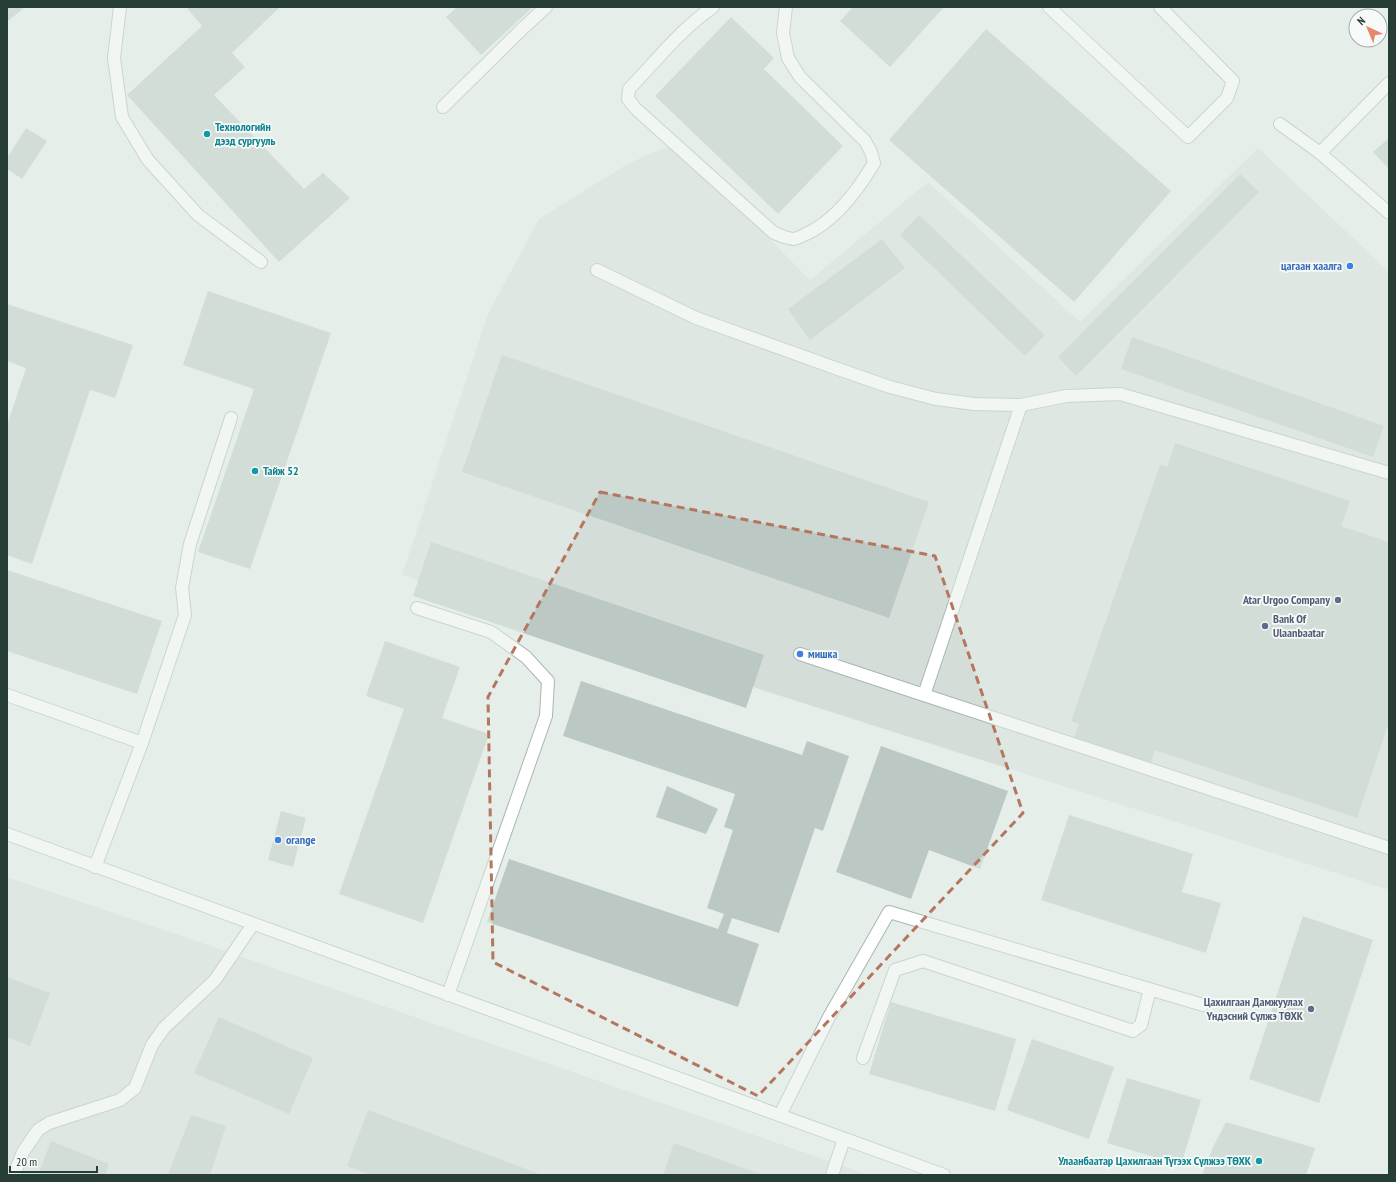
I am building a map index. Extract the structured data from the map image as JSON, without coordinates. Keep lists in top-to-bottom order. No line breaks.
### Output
{"places":["Технологийн дээд сургууль","цагаан хаалга","Тайж 52","Atar Urgoo Company","Bank Of Ulaanbaatar","мишка","orange","Цахилгаан Дамжуулах Үндэсний Сүлжэ ТӨХК","Улаанбаатар Цахилгаан Түгээх Сүлжээ ТӨХК"],"scale_bar":"20 m","north":"top left"}
